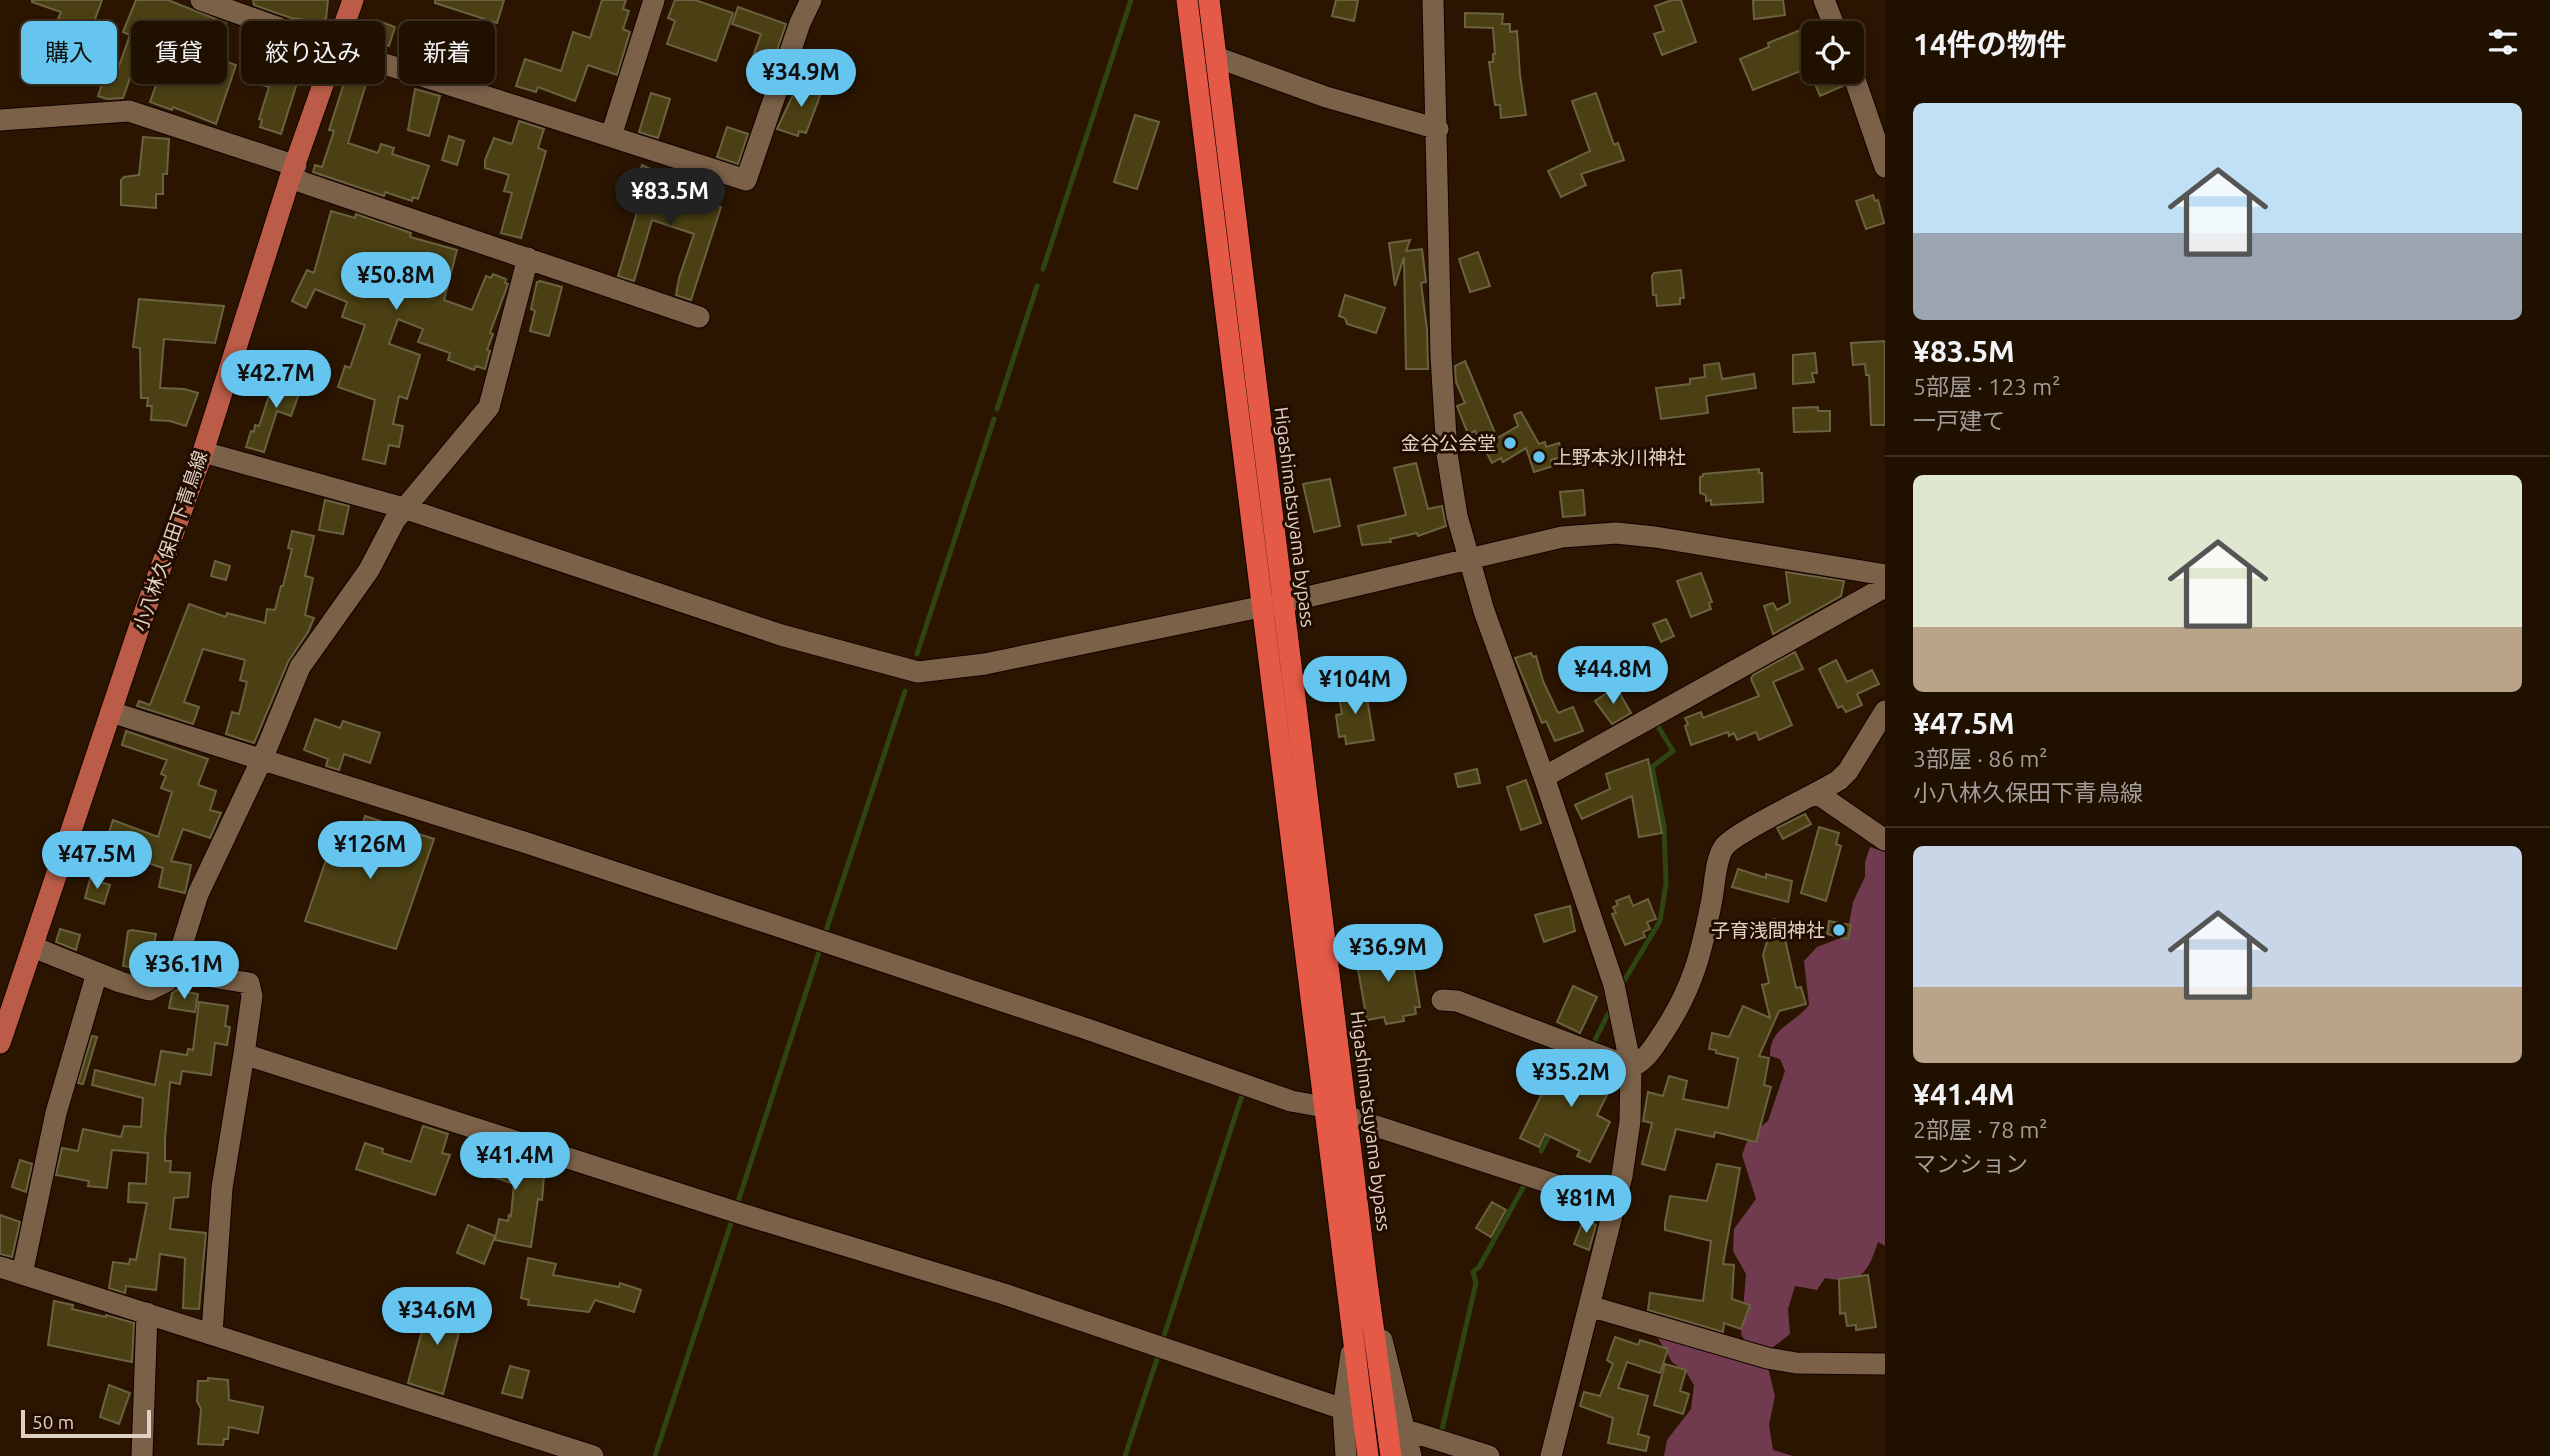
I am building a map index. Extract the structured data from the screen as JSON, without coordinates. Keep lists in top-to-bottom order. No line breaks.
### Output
{"streets":{"highway":["Higashimatsuyama bypass"],"main road":["小八林久保田下青鳥線"]},"places":["金谷公会堂","上野本氷川神社","子育浅間神社"],"scale_bar":"50 m","page":{"heading":"14件の物件","chip":["購入","賃貸","絞り込み","新着"],"price":["¥34.9M","¥83.5M","¥50.8M","¥42.7M","¥44.8M","¥104M","¥126M","¥47.5M","¥36.9M","¥36.1M","¥35.2M","¥41.4M","¥81M","¥34.6M"],"list":[{"name":"¥83.5M","note":"5部屋 · 123 m² · 一戸建て"},{"name":"¥47.5M","note":"3部屋 · 86 m² · 小八林久保田下青鳥線"},{"name":"¥41.4M","note":"2部屋 · 78 m² · マンション"}],"scale":"50 m"}}
